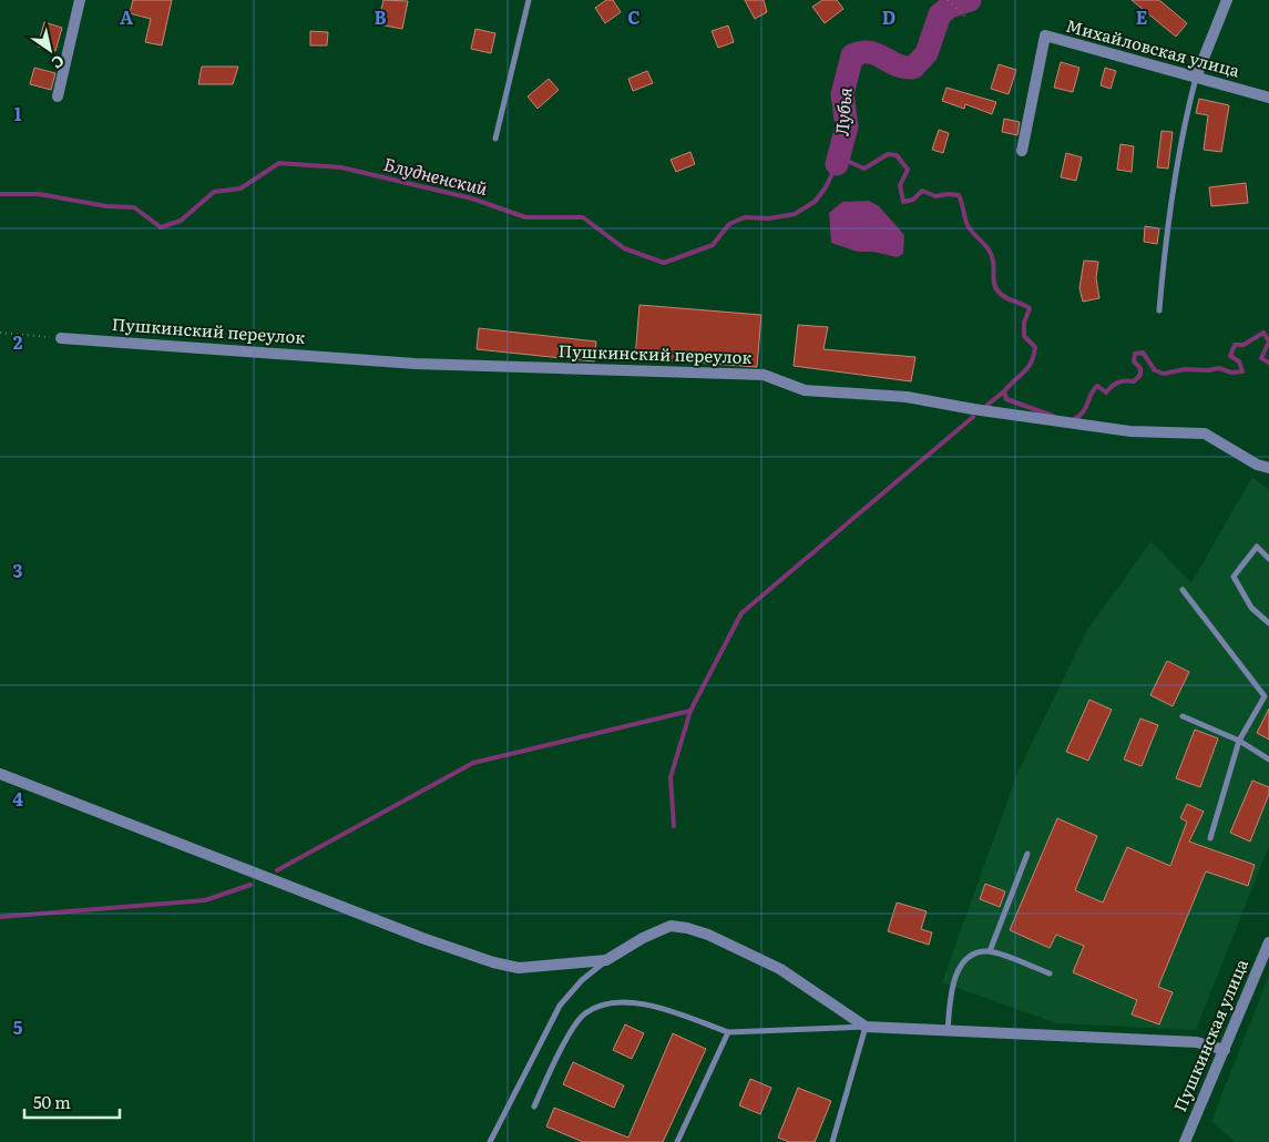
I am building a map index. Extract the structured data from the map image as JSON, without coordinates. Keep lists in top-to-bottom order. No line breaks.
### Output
{"streets":{"street":["Михайловская улица","Пушкинский переулок","Пушкинская улица"]},"water":["Лубья","Блудненский"],"scale_bar":"50 m","north":"bottom right","grid":{"columns":["A","B","C","D","E"],"rows":["1","2","3","4","5"]}}
